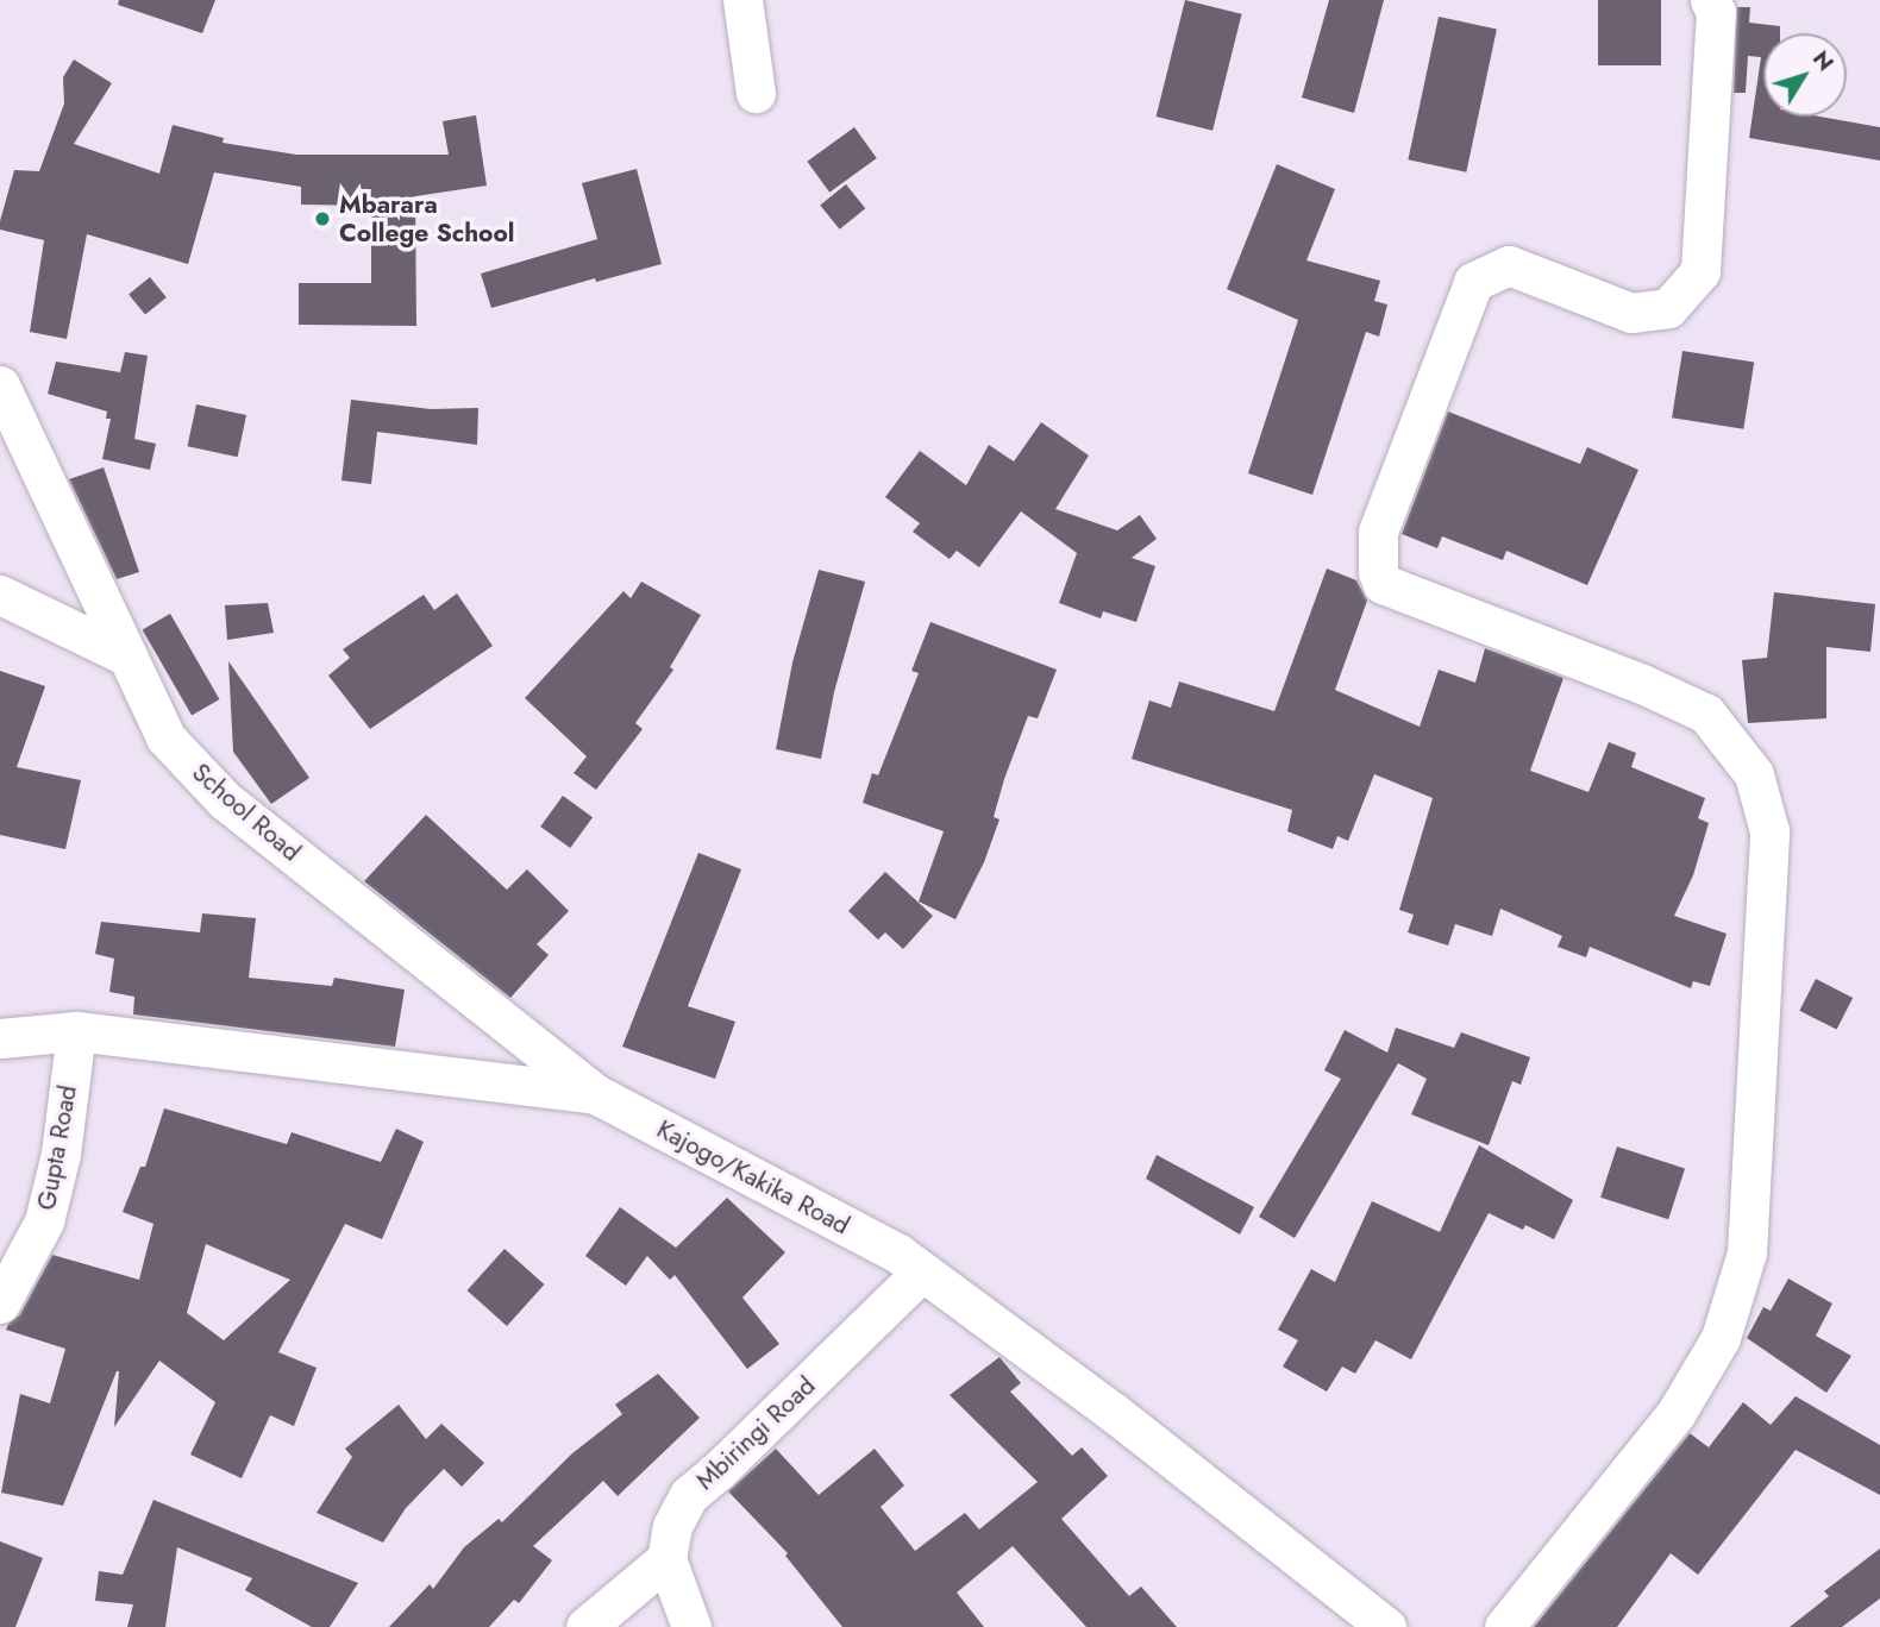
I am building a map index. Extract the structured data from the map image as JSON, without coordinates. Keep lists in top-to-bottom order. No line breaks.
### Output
{"streets":{"street":["School Road","Gupta Road","Kajogo/Kakika Road","Mbiringi Road"]},"crossings":[["School Road","Kajogo/Kakika Road"],["Gupta Road","Kajogo/Kakika Road"],["Kajogo/Kakika Road","Mbiringi Road"]],"places":["Mbarara College School"],"north":"top right"}
